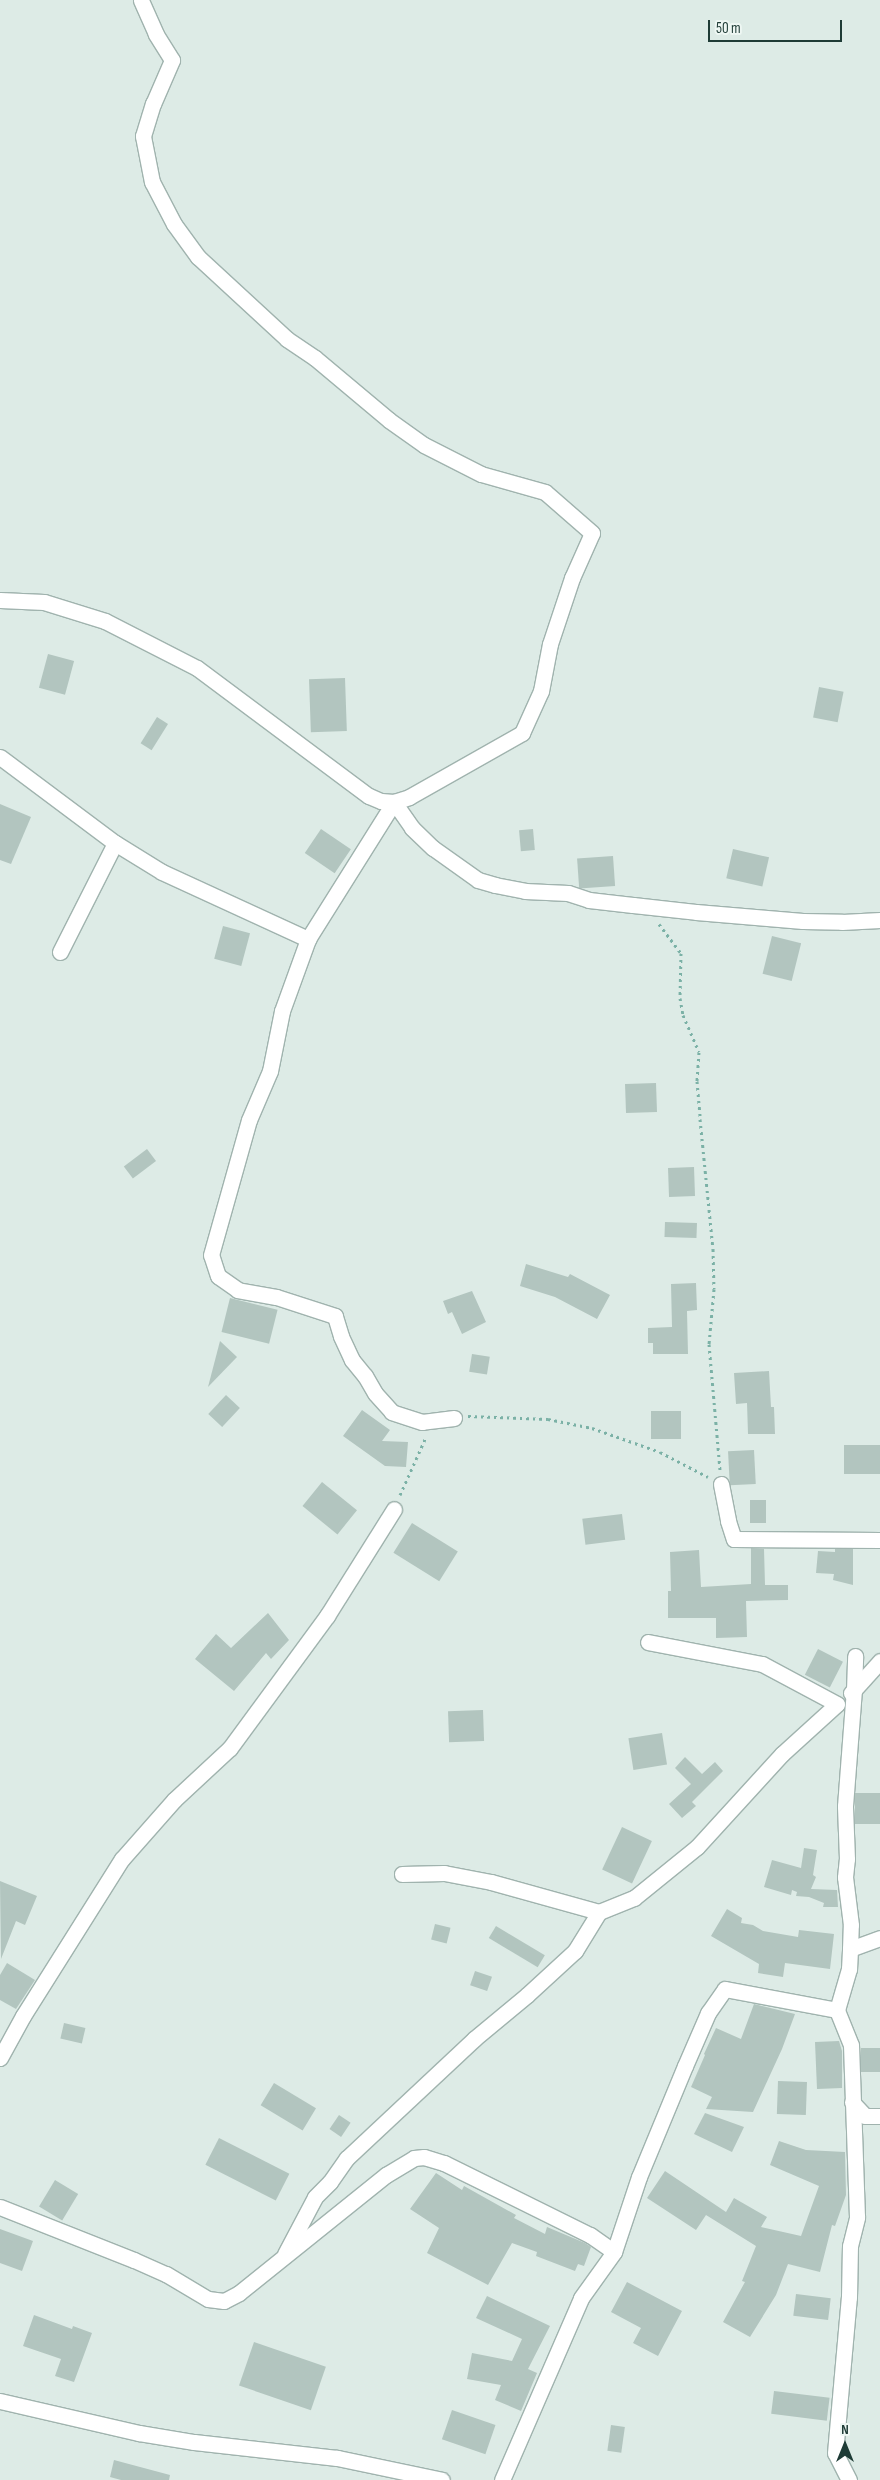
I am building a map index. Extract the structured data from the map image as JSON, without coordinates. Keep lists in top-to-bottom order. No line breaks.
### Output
{"scale_bar":"50 m","north":"top"}
